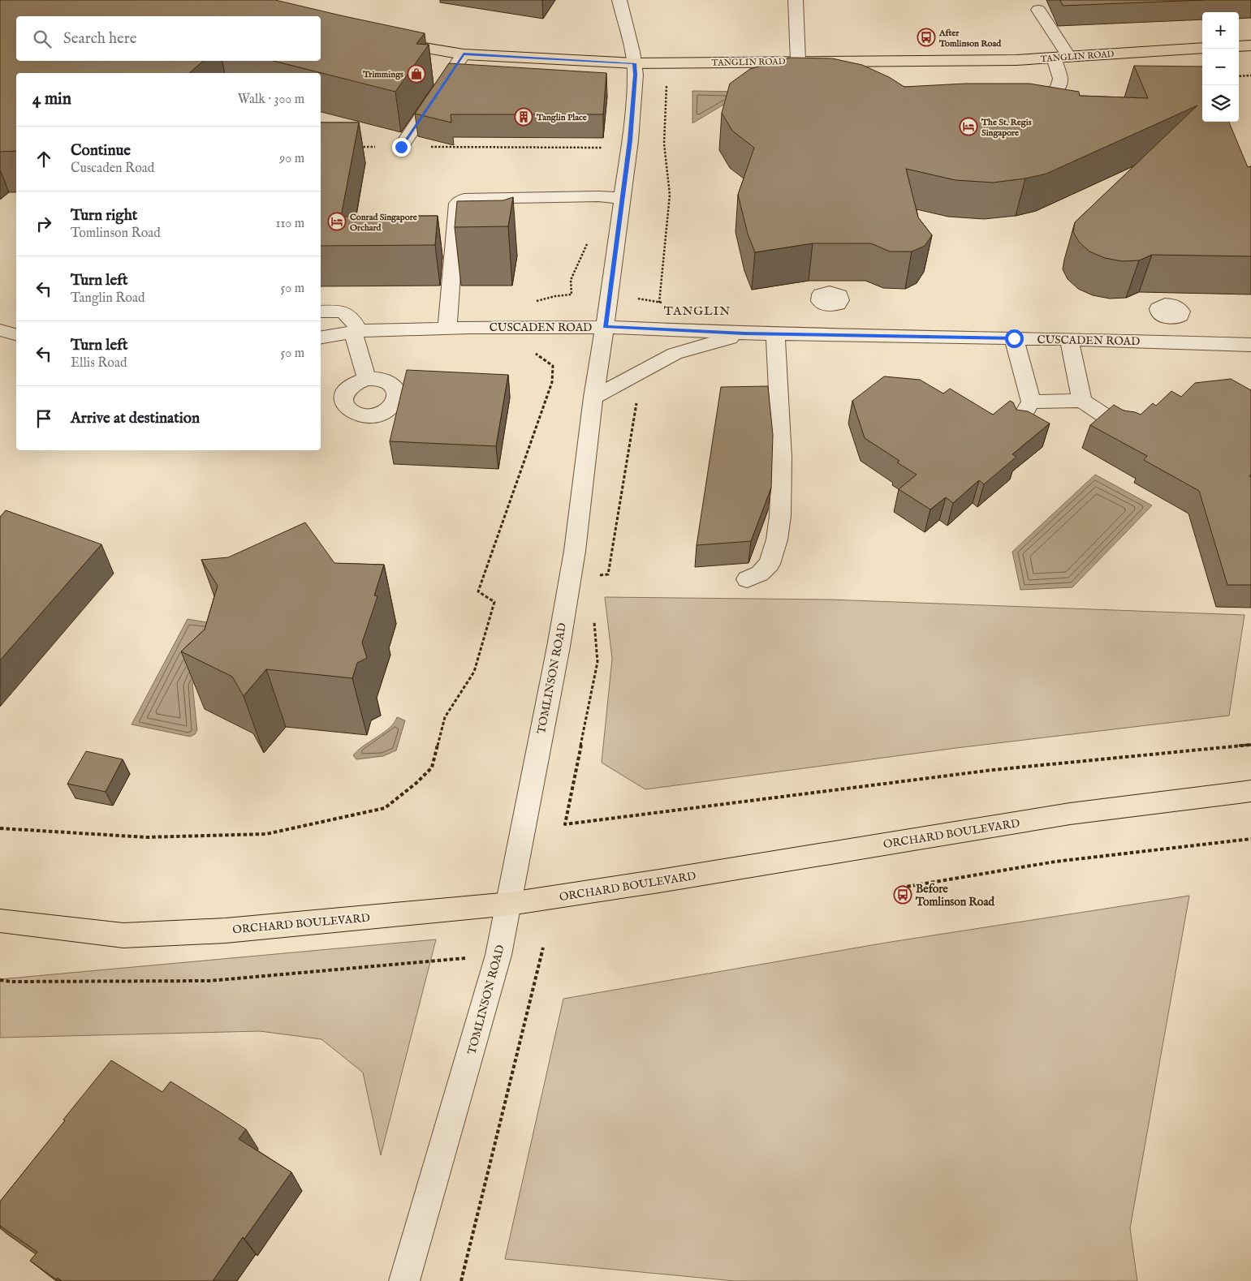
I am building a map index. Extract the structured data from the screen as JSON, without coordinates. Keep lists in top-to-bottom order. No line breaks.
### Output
{"streets":{"main road":["TANGLIN ROAD","ORCHARD BOULEVARD"],"street":["CUSCADEN ROAD","TOMLINSON ROAD"]},"crossings":[["TANGLIN ROAD","TOMLINSON ROAD"],["CUSCADEN ROAD","TOMLINSON ROAD"],["TOMLINSON ROAD","ORCHARD BOULEVARD"]],"districts":["TANGLIN"],"places":{"bus stop":["After Tomlinson Road","Before Tomlinson Road"],"shop":["Trimmings"],"building":["Tanglin Place"],"hotel":["The St. Regis Singapore","Conrad Singapore Orchard"]},"page":{"map_buttons":["+","−"],"search":"Search here","heading":["4 min","Walk · 300 m"],"list":[["Continue","Cuscaden Road","90 m"],["Turn right","Tomlinson Road","110 m"],["Turn left","Tanglin Road","50 m"],["Turn left","Ellis Road","50 m"],"Arrive at destination"]}}
